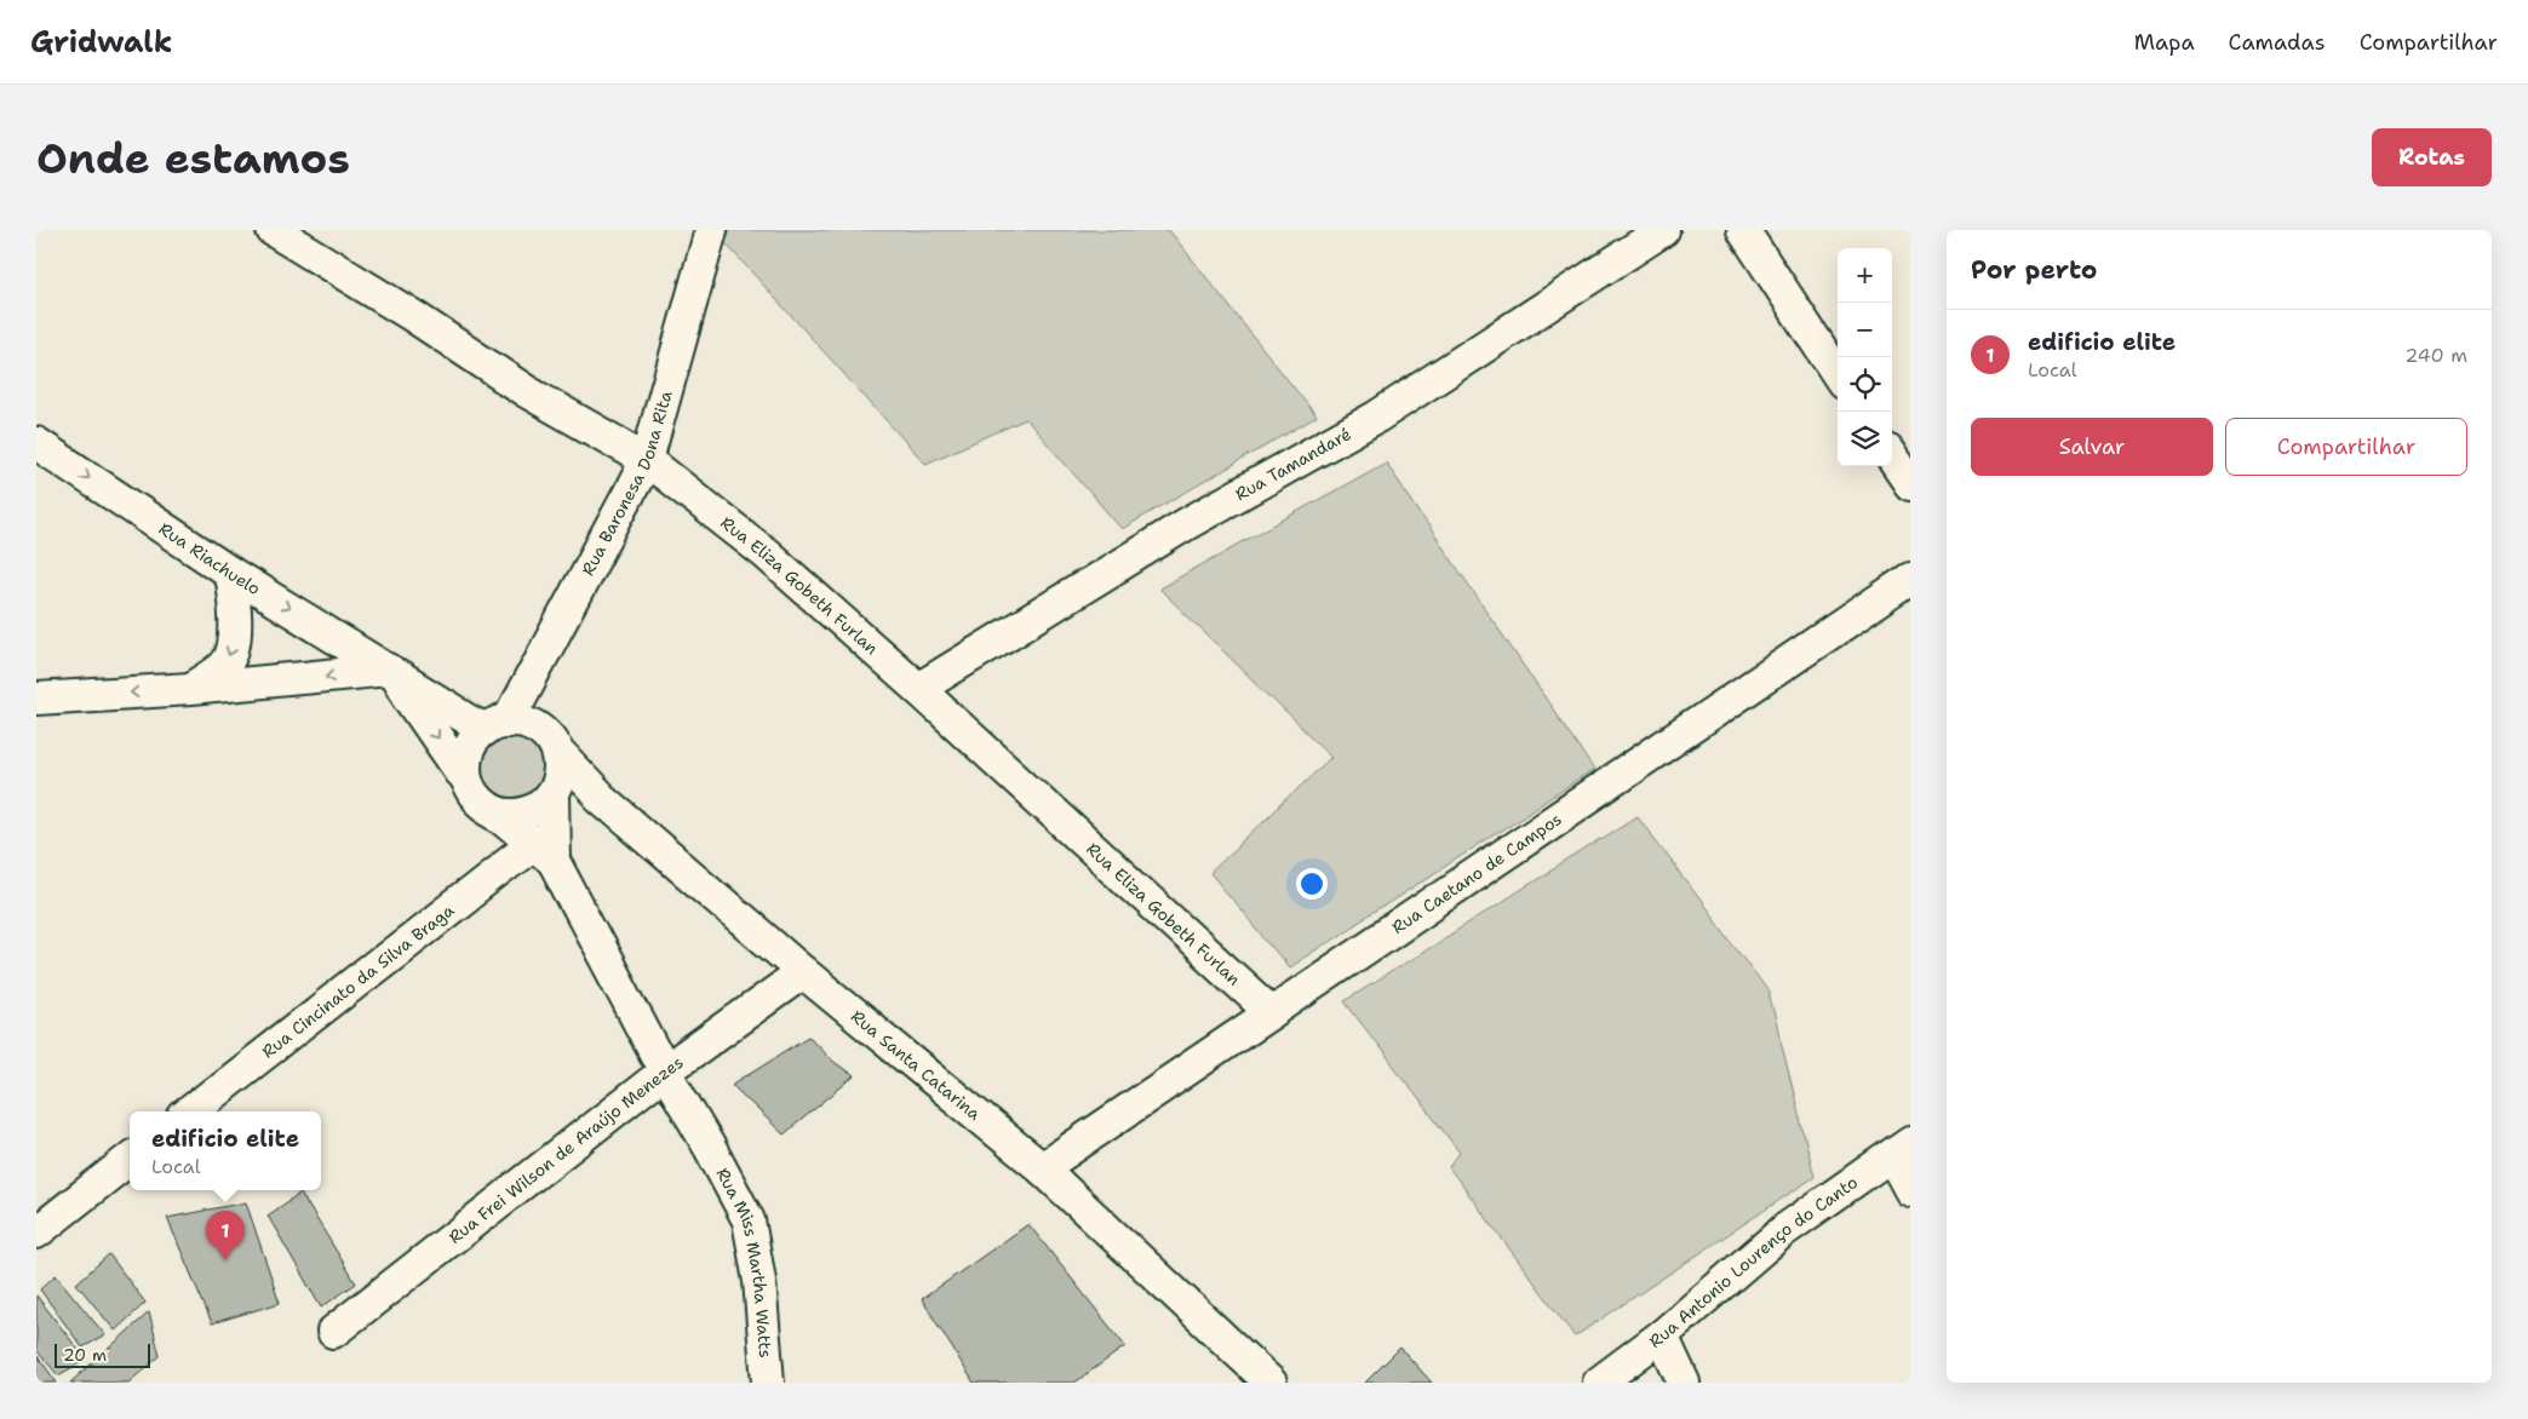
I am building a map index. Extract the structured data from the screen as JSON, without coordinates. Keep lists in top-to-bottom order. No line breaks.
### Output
{"streets":{"street":["Rua Tamandaré","Rua Baronesa Dona Rita","Rua Riachuelo","Rua Eliza Gobeth Furlan","Rua Caetano de Campos","Rua Cincinato da Silva Braga","Rua Santa Catarina","Rua Frei Wilson de Araújo Menezes","Rua Antonio Lourenço do Canto","Rua Miss Martha Watts"]},"crossings":[["Rua Tamandaré","Rua Eliza Gobeth Furlan"],["Rua Baronesa Dona Rita","Rua Riachuelo"],["Rua Baronesa Dona Rita","Rua Eliza Gobeth Furlan"],["Rua Baronesa Dona Rita","Rua Santa Catarina"],["Rua Riachuelo","Rua Santa Catarina"],["Rua Eliza Gobeth Furlan","Rua Caetano de Campos"],["Rua Caetano de Campos","Rua Santa Catarina"],["Rua Cincinato da Silva Braga","Rua Miss Martha Watts"],["Rua Santa Catarina","Rua Frei Wilson de Araújo Menezes"],["Rua Frei Wilson de Araújo Menezes","Rua Miss Martha Watts"]],"one_way":["Rua Riachuelo"],"scale_bar":"20 m","page":{"header":"Gridwalk","nav":["Mapa","Camadas","Compartilhar"],"buttons":["Rotas",["Salvar","Compartilhar"]],"title":"Onde estamos","heading":"Por perto","map_buttons":["+","−"],"list":[{"mark":"1","name":"edificio elite","note":"Local","value":"240 m"}],"popup":["edificio elite","Local"],"pins":"1","scale":"20 m"}}
